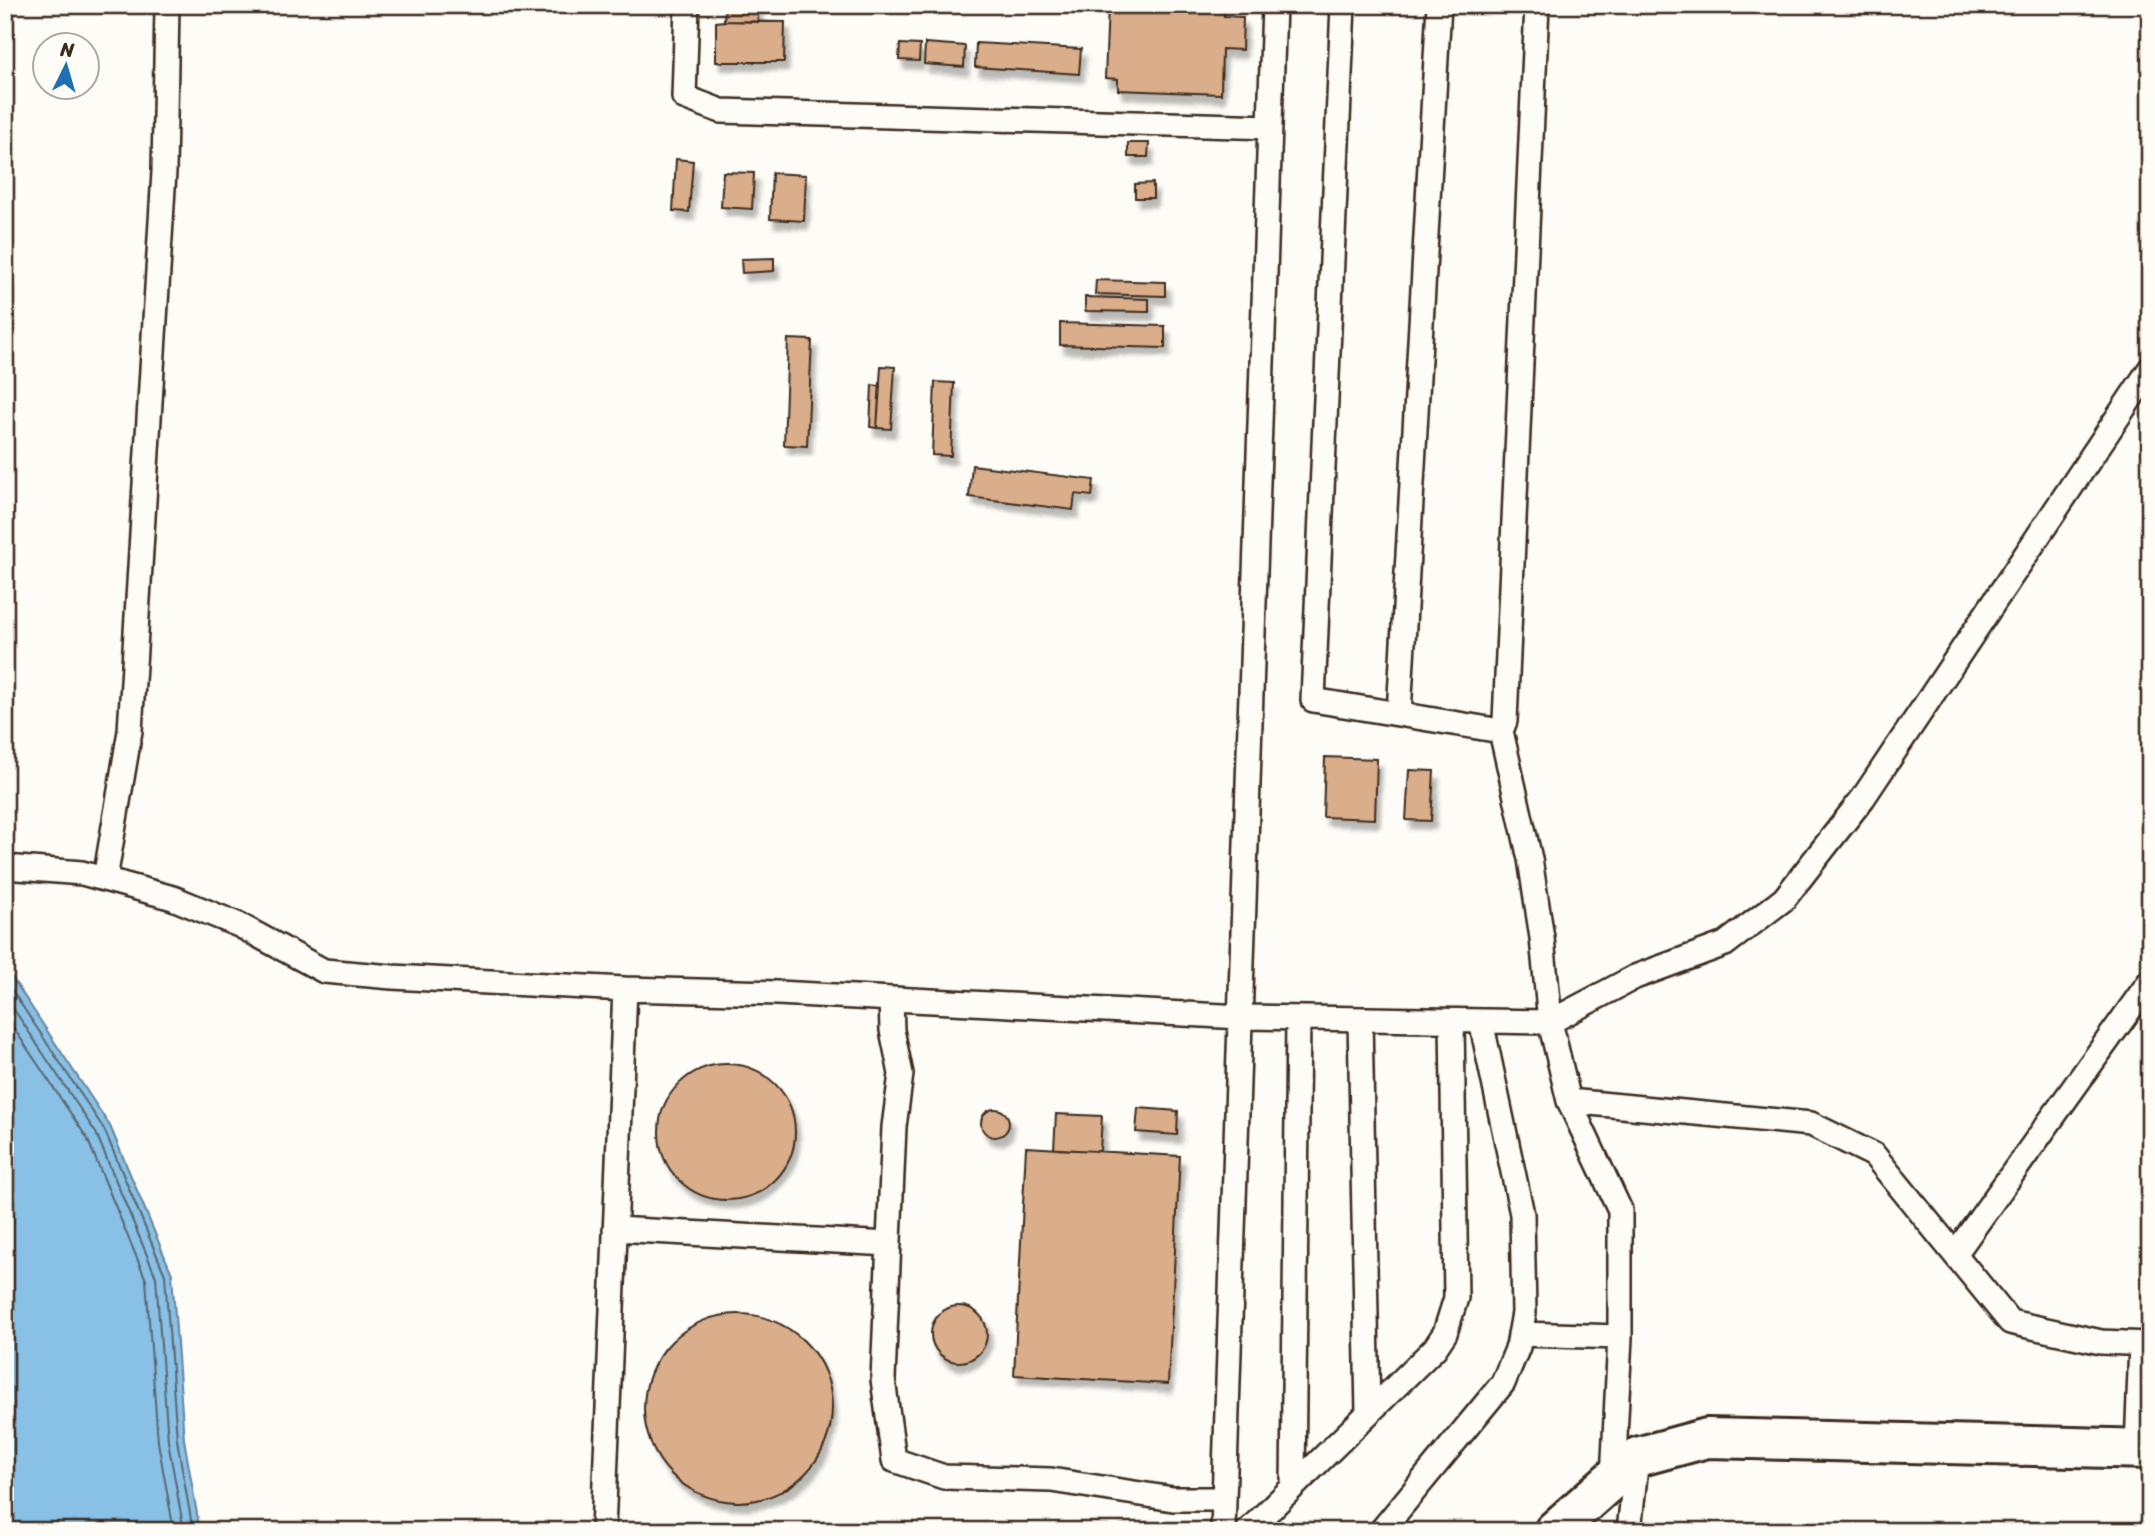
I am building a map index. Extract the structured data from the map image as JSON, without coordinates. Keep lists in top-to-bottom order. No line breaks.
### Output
{"north":"top"}
